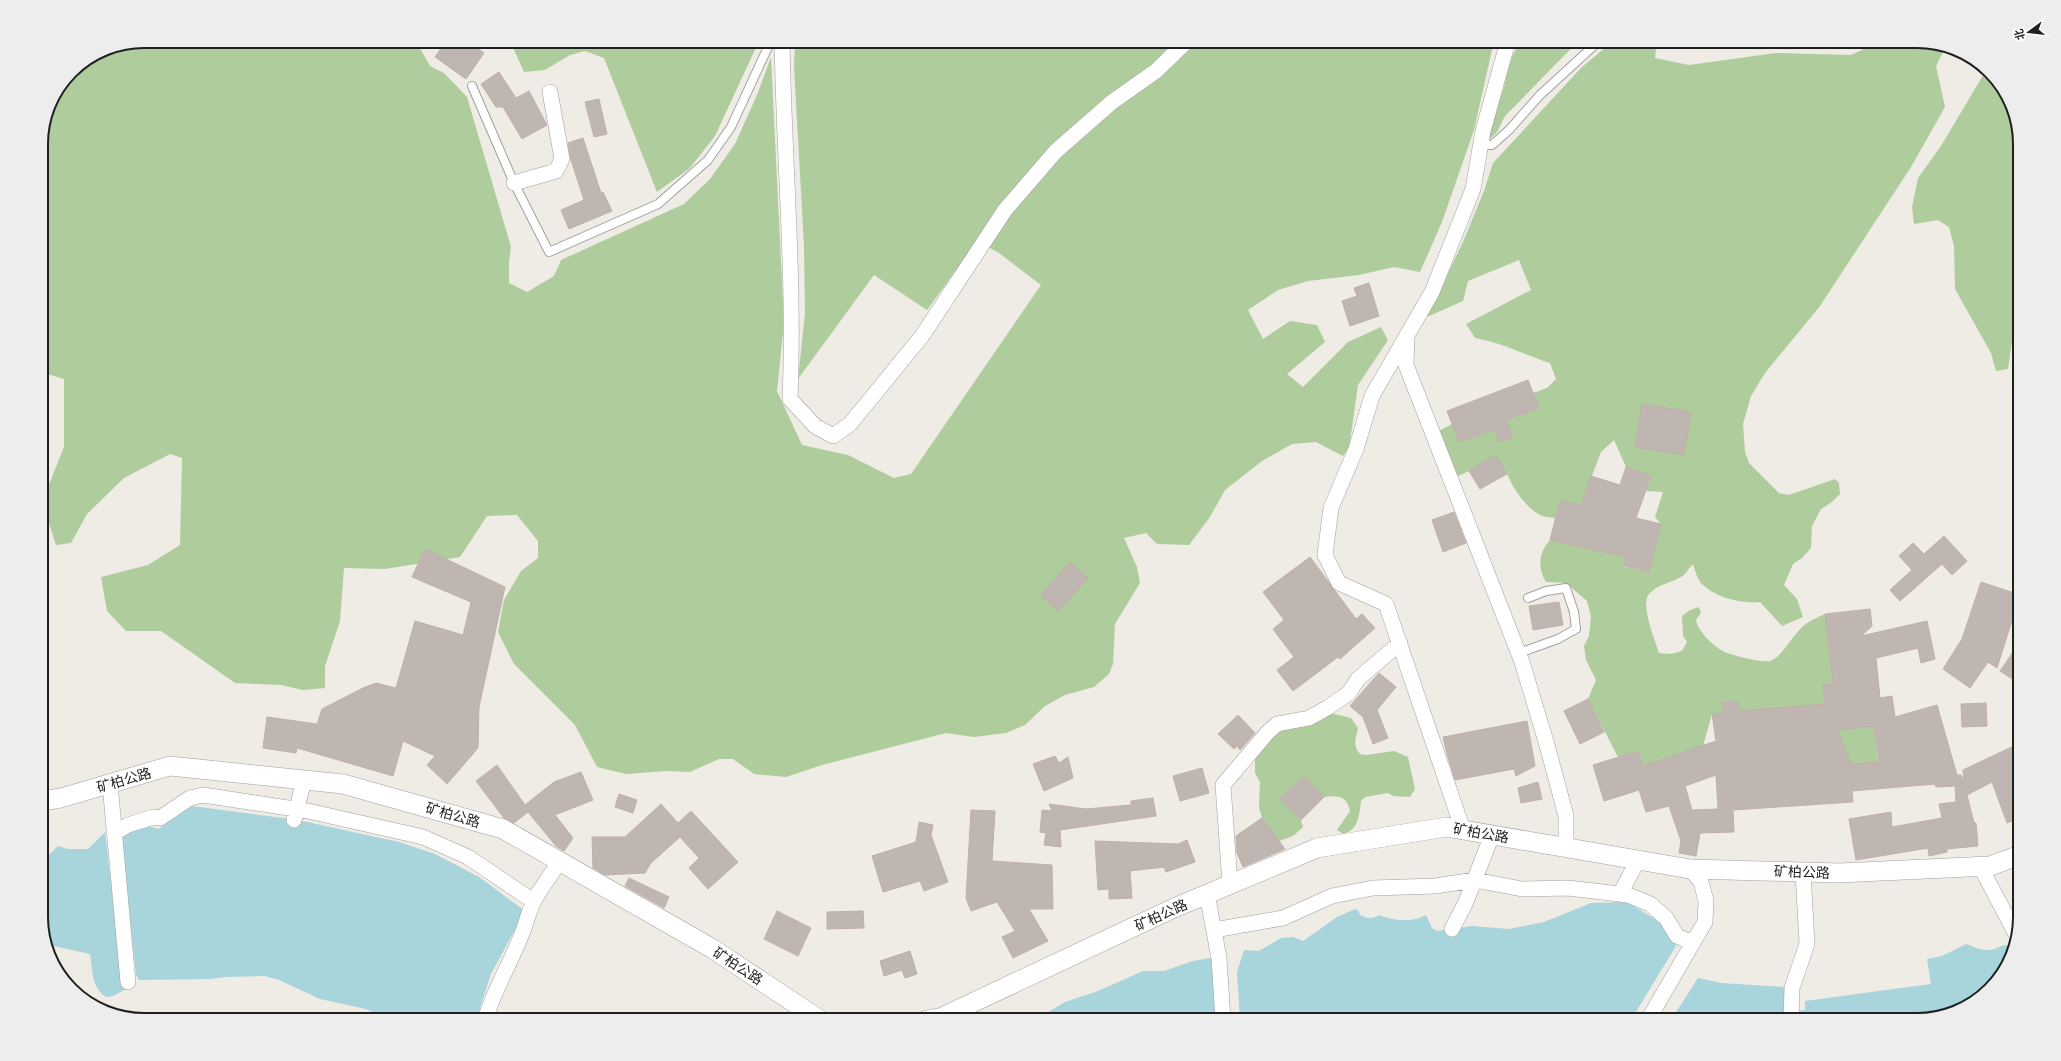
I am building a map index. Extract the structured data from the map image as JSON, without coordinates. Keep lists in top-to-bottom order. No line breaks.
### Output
{"streets":{"street":["矿柏公路"]},"north":"left"}
